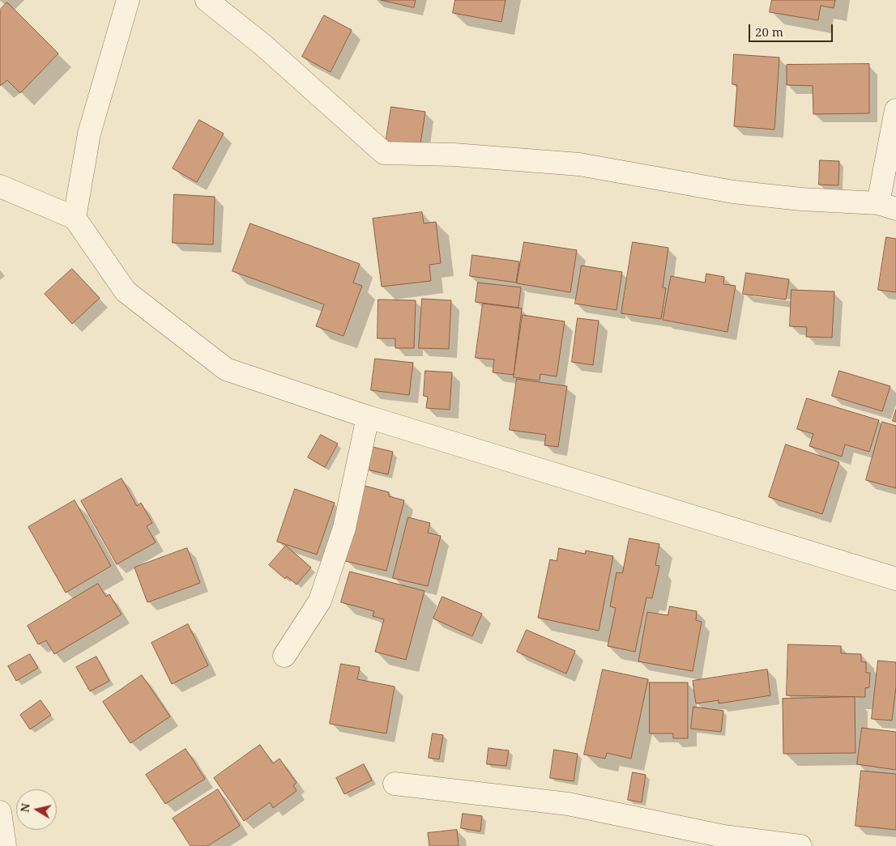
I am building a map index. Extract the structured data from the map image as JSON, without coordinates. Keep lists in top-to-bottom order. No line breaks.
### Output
{"scale_bar":"20 m","north":"left"}
